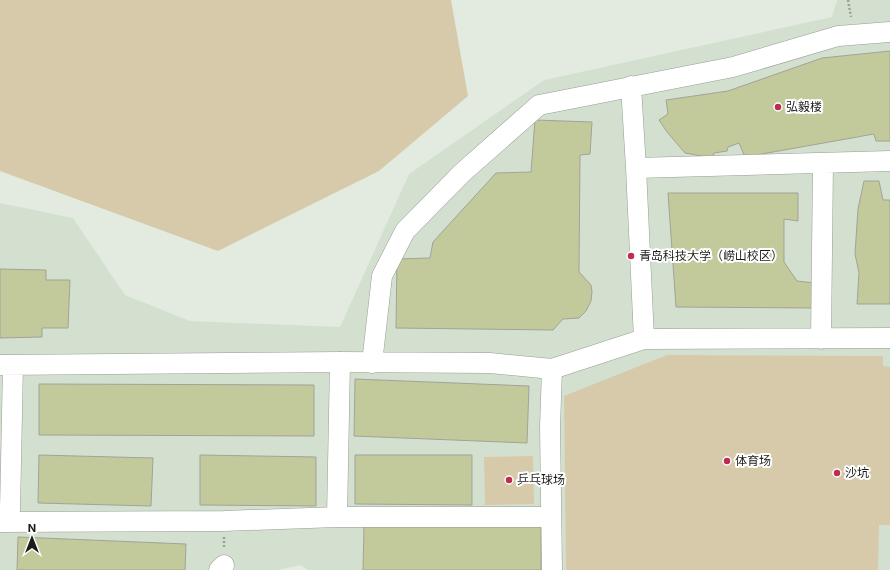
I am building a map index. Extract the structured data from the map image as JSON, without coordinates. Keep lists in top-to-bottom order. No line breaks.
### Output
{"places":["弘毅楼","青岛科技大学（崂山校区）","体育场","沙坑","乒乓球场"],"north":"top"}
